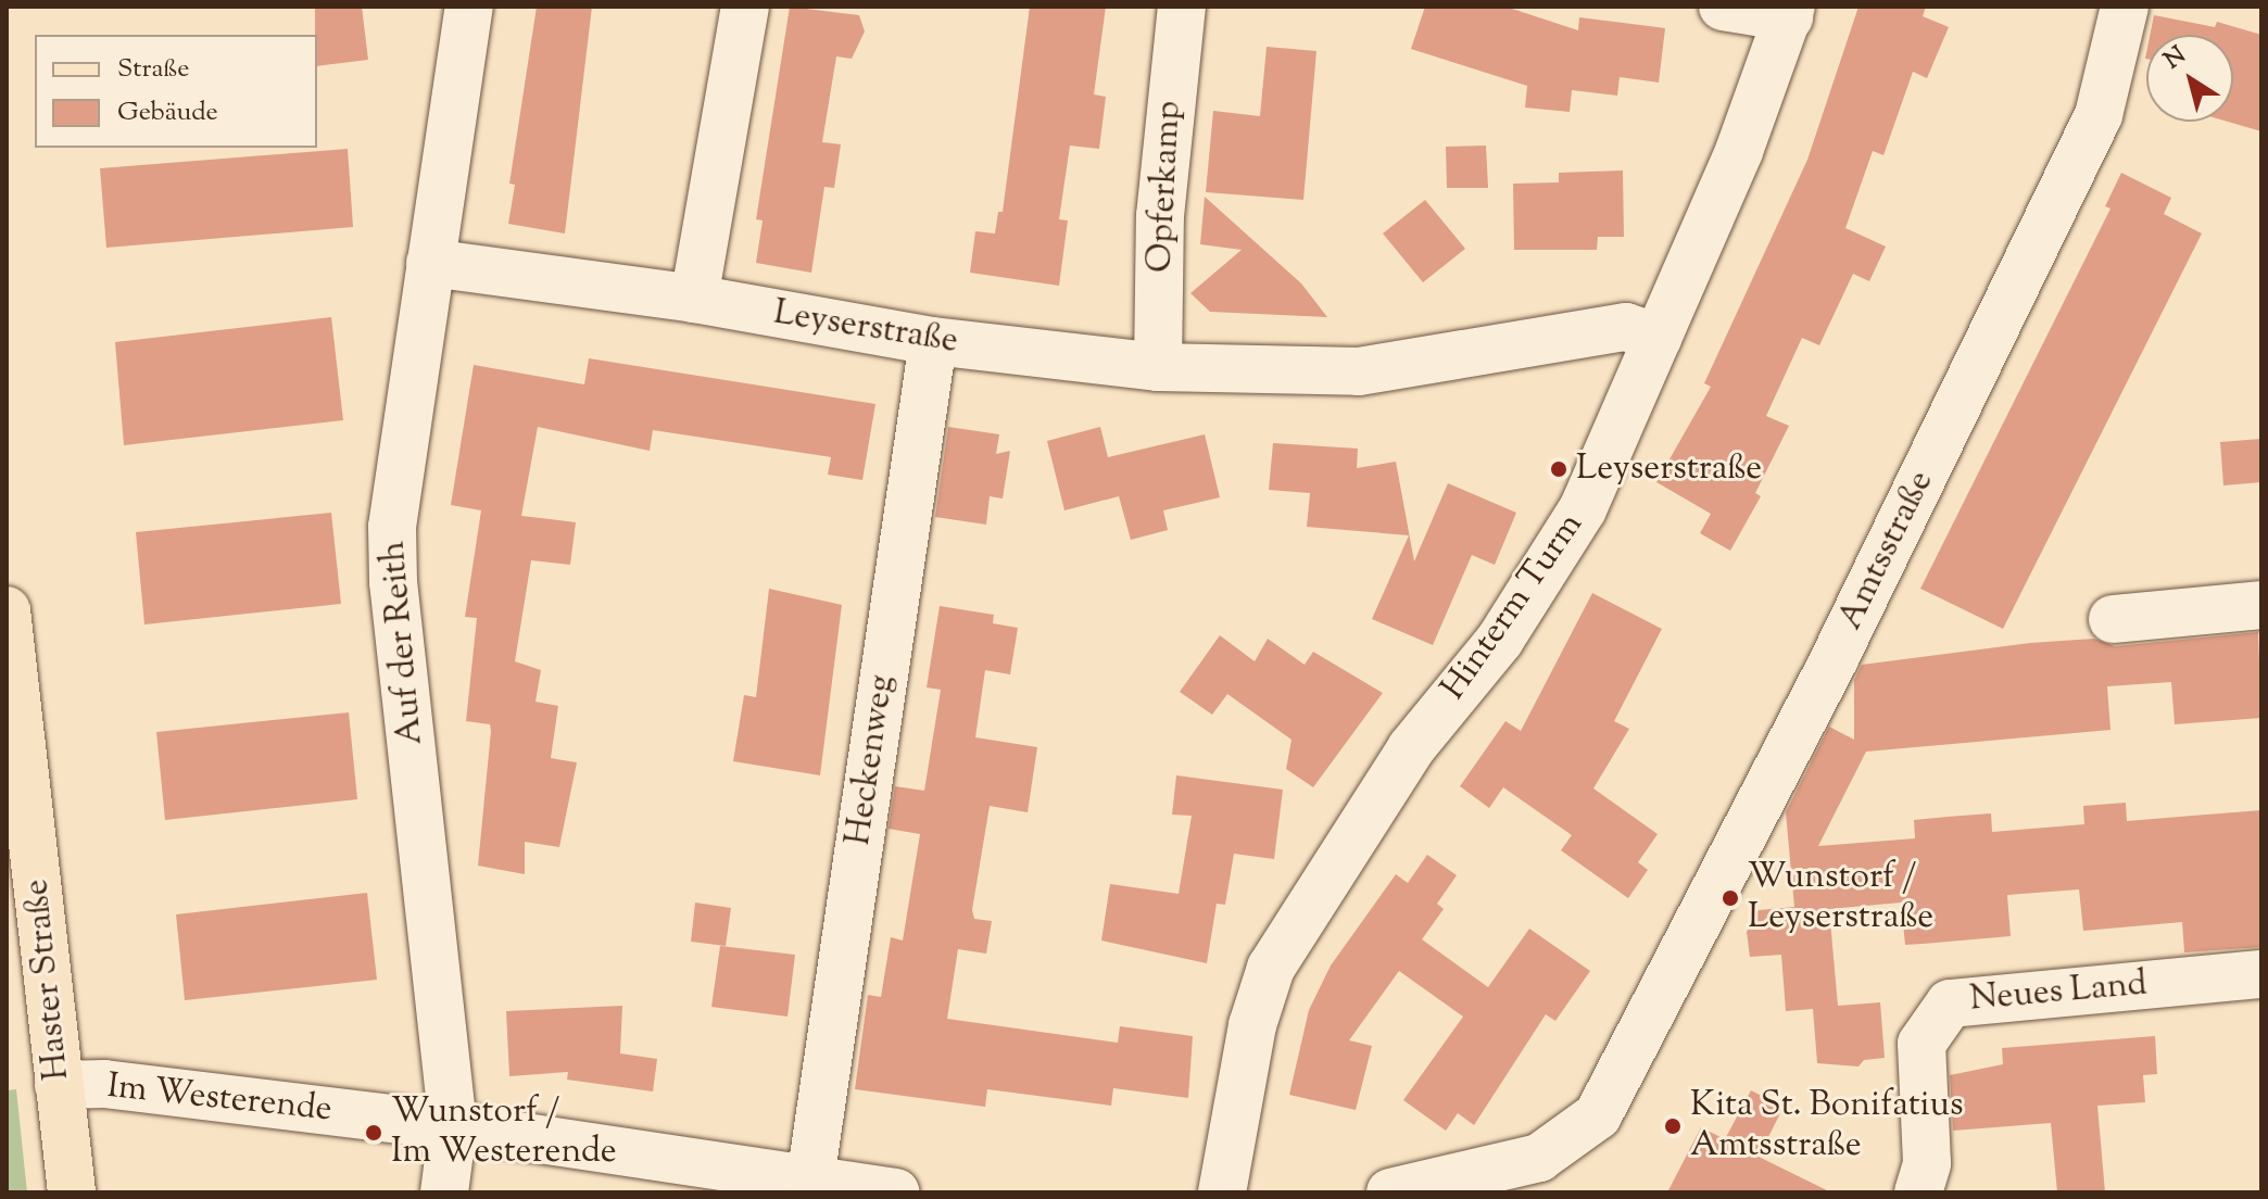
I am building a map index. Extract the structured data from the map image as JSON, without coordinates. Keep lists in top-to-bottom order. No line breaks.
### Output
{"streets":{"main road":["Haster Straße"],"street":["Opferkamp","Leyserstraße","Amtsstraße","Hinterm Turm","Auf der Reith","Heckenweg","Neues Land","Im Westerende"]},"crossings":[["Opferkamp","Leyserstraße"],["Leyserstraße","Hinterm Turm"],["Leyserstraße","Auf der Reith"],["Leyserstraße","Heckenweg"],["Auf der Reith","Im Westerende"],["Heckenweg","Im Westerende"],["Haster Straße","Im Westerende"]],"places":["Leyserstraße","Wunstorf / Leyserstraße","Kita St. Bonifatius Amtsstraße","Wunstorf / Im Westerende"],"legend":["Straße","Gebäude"],"north":"top left"}
